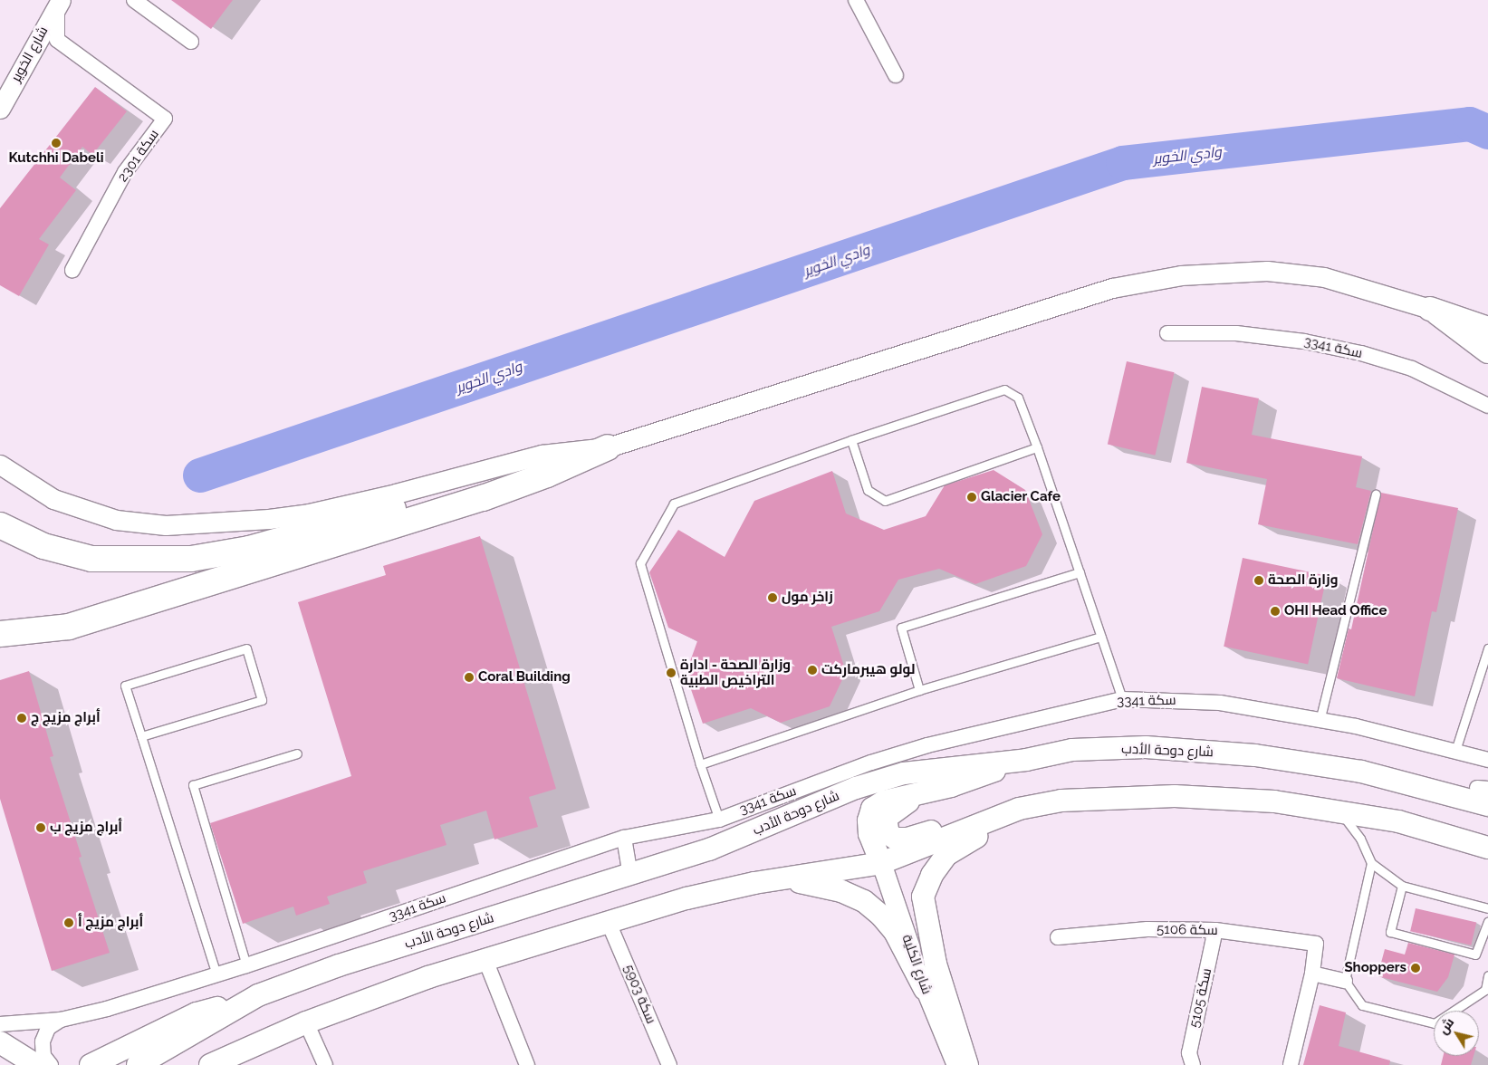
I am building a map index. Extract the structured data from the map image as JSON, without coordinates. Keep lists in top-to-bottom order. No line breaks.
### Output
{"streets":{"main road":["شارع دوحة الأدب"],"street":["شارع الخوير","سكة 2301","سكة 3341","سكة 5106","شارع الكلية","سكة 5903","سكة 5105"]},"crossings":[["شارع الخوير","سكة 2301"],["سكة 5106","سكة 5105"]],"water":["وادي الخوير"],"places":["Kutchhi Dabeli","Glacier Cafe","وزارة الصحة","زاخر مول","OHI Head Office","لولو هيبرماركت","وزارة الصحة - ادارة التراخيص الطبية","Coral Building","أبراج مزيج ج","أبراج مزيج ب","أبراج مزيج أ","Shoppers"],"north":"top left"}
